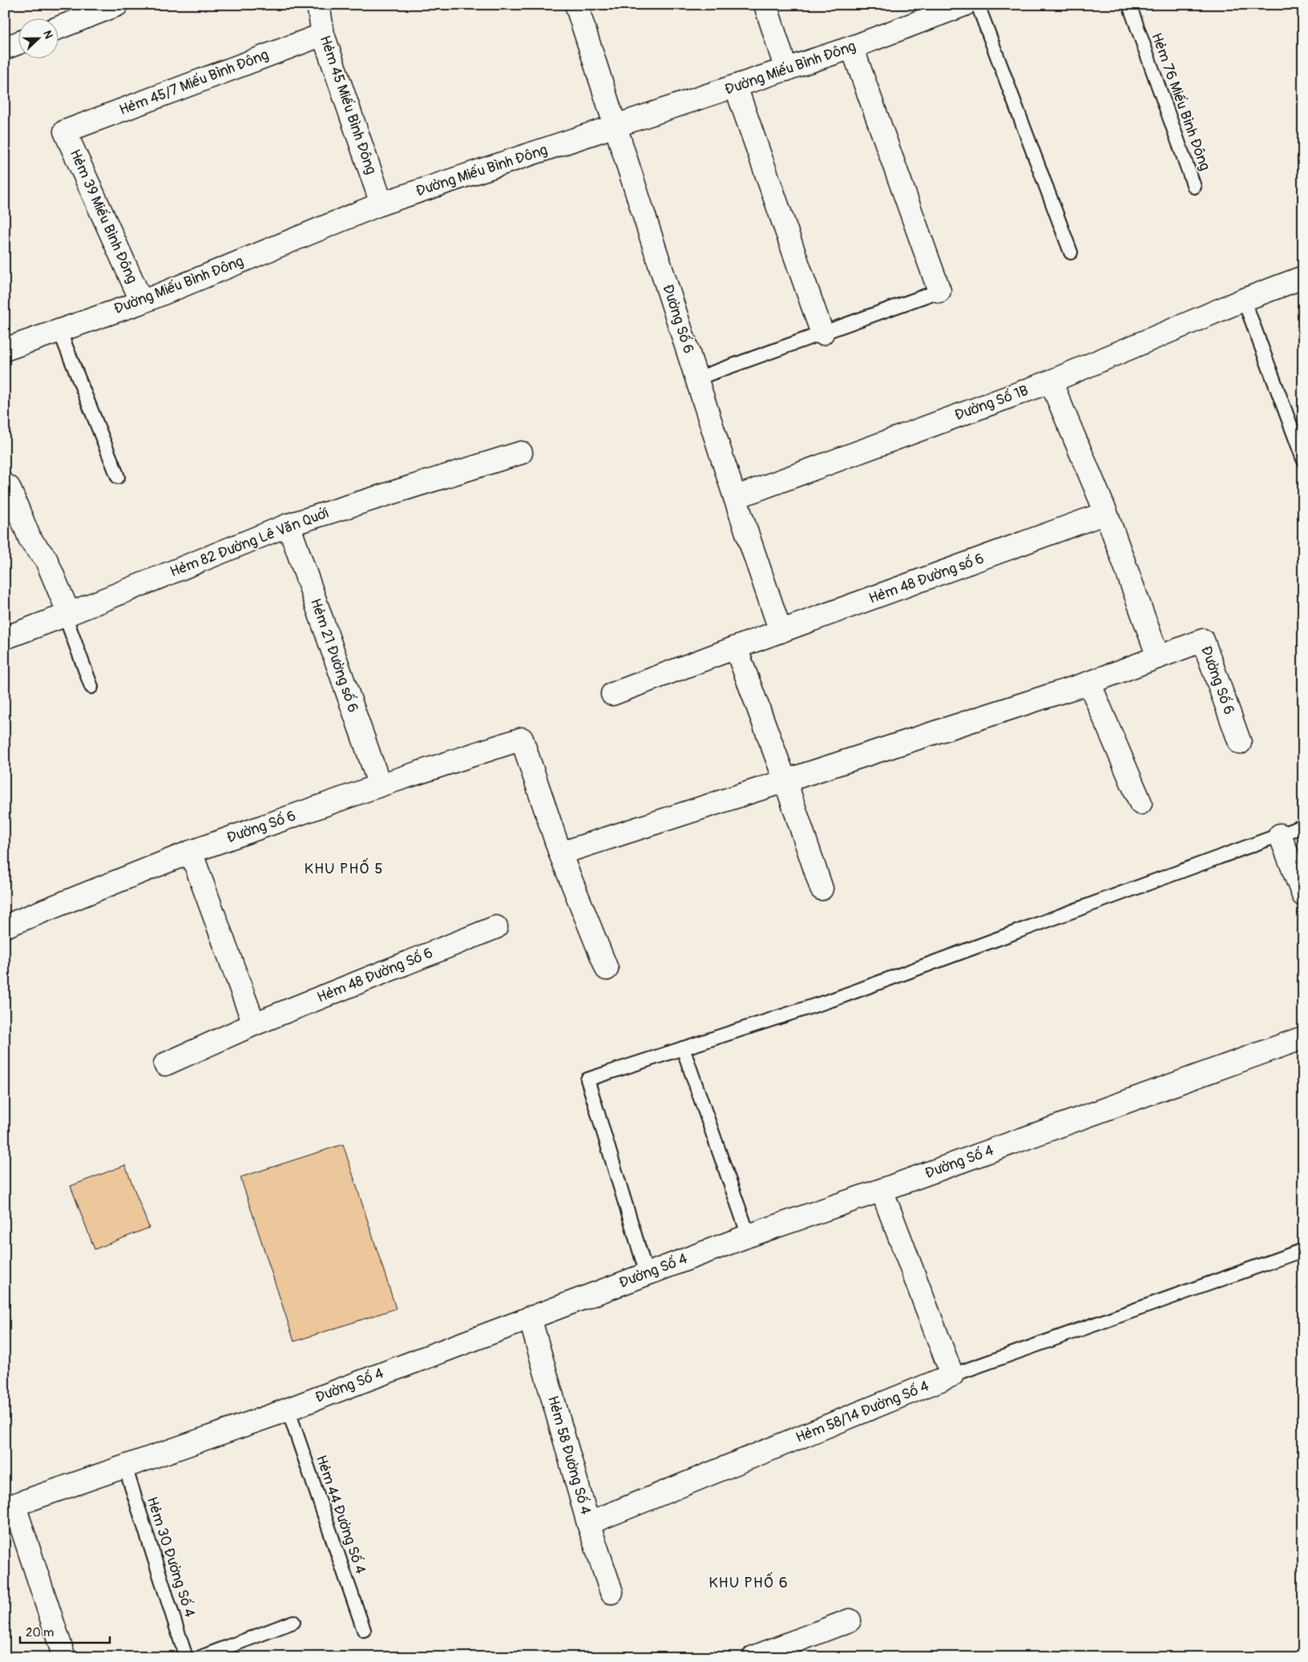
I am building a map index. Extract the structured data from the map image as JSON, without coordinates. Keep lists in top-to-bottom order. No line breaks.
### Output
{"streets":{"street":["Đường Miếu Bình Đông","Hẻm 45/7 Miếu Bình Đông","Hẻm 45 Miếu Bình Đông","Hẻm 39 Miếu Bình Đông","Đường Số 6","Đường Số 1B","Hẻm 82 Đường Lê Văn Quới","Hẻm 48 Đường số 6","Hẻm 21 Đường số 6","Hẻm 48 Đường Số 6","Đường Số 4","Hẻm 58/14 Đường Số 4","Hẻm 58 Đường Số 4"],"lane":["Hẻm 76 Miếu Bình Đông","Hẻm 44 Đường Số 4","Hẻm 30 Đường Số 4"]},"crossings":[["Đường Miếu Bình Đông","Hẻm 45 Miếu Bình Đông"],["Đường Miếu Bình Đông","Hẻm 39 Miếu Bình Đông"],["Đường Miếu Bình Đông","Đường Số 6"],["Hẻm 45/7 Miếu Bình Đông","Hẻm 45 Miếu Bình Đông"],["Hẻm 45/7 Miếu Bình Đông","Hẻm 39 Miếu Bình Đông"],["Đường Số 6","Đường Số 1B"],["Đường Số 6","Hẻm 48 Đường số 6"],["Đường Số 6","Hẻm 21 Đường số 6"],["Hẻm 82 Đường Lê Văn Quới","Hẻm 21 Đường số 6"],["Đường Số 4","Hẻm 58 Đường Số 4"],["Đường Số 4","Hẻm 44 Đường Số 4"],["Đường Số 4","Hẻm 30 Đường Số 4"],["Hẻm 58/14 Đường Số 4","Hẻm 58 Đường Số 4"]],"districts":["KHU PHỐ 5","KHU PHỐ 6"],"scale_bar":"20 m","north":"right"}
